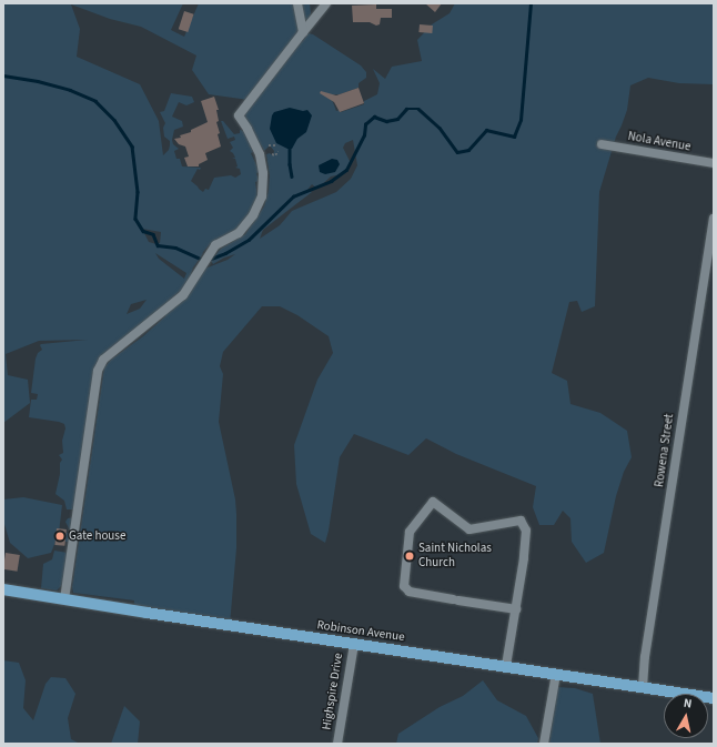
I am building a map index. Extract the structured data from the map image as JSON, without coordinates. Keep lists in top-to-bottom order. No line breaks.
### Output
{"streets":{"main road":["Robinson Avenue"],"street":["Nola Avenue","Rowena Street","Highspire Drive"]},"crossings":[["Rowena Street","Robinson Avenue"],["Robinson Avenue","Highspire Drive"]],"places":["Gate house","Saint Nicholas Church"],"north":"top"}
